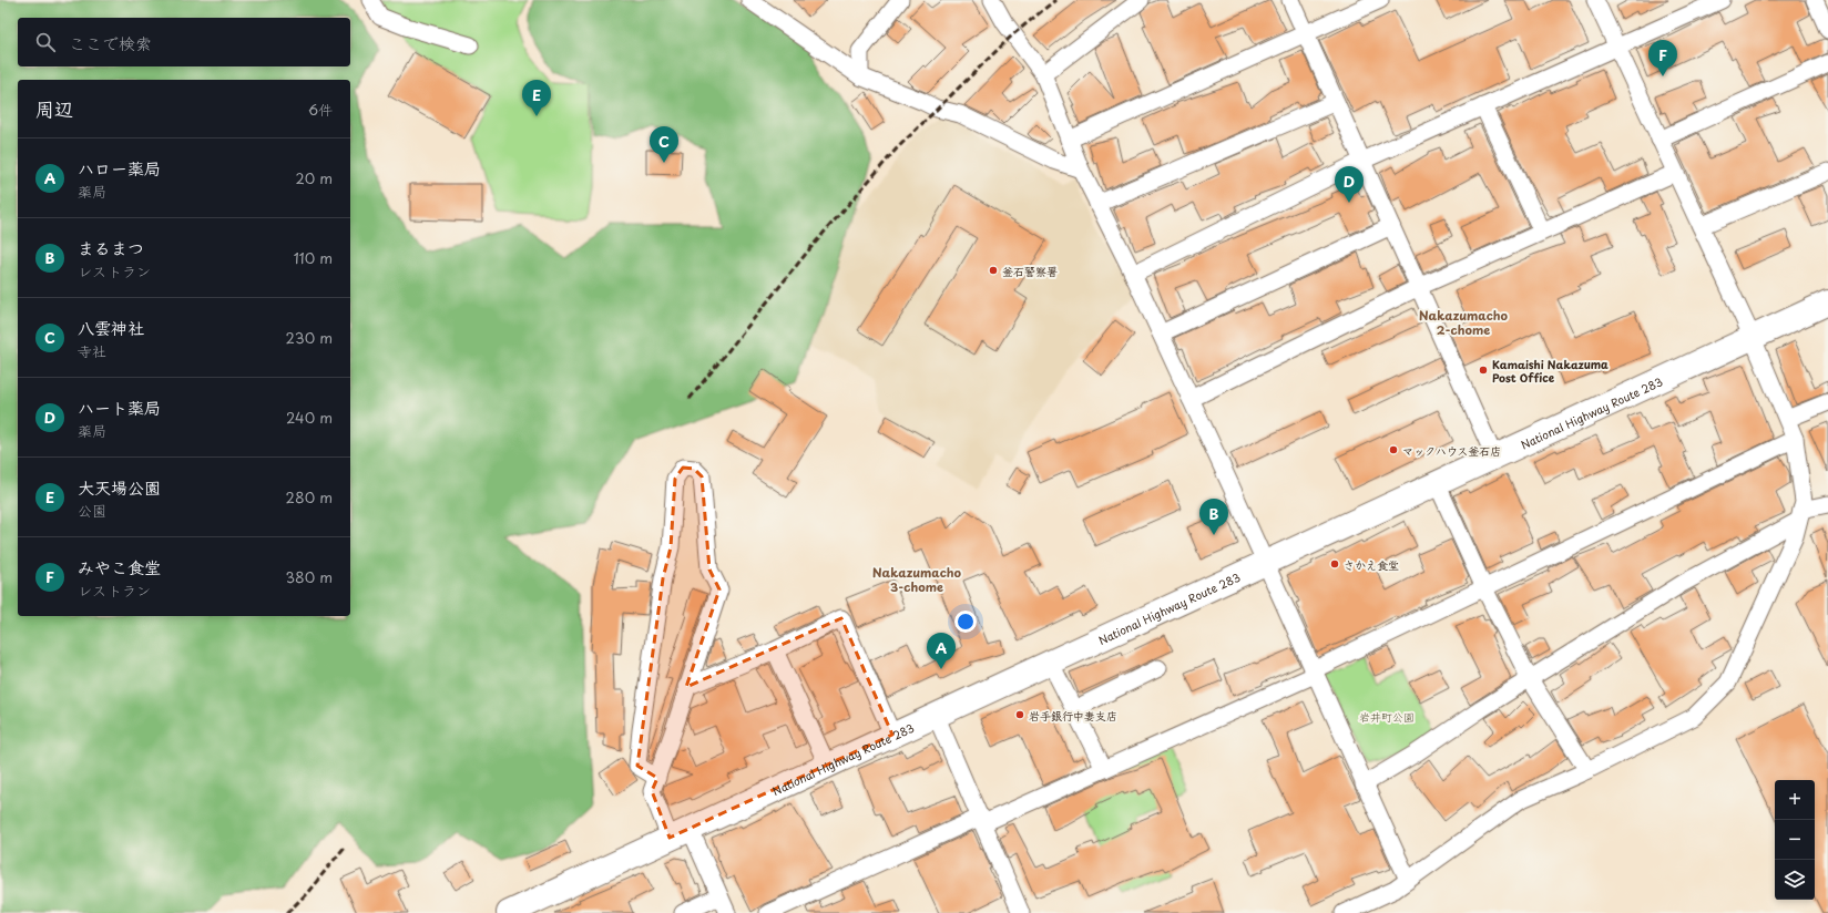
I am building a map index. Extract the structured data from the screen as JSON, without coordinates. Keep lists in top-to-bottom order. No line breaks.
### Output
{"streets":{"highway":["National Highway Route 283"]},"districts":["Nakazumacho 2-chome","Nakazumacho 3-chome"],"parks":["岩井町公園"],"places":["釜石警察署","Kamaishi Nakazuma Post Office","マックハウス釜石店","さかえ食堂","岩手銀行中妻支店"],"page":{"search":"ここで検索","pins":["F","E","C","D","B","A"],"heading":["周辺","6件"],"list":[{"mark":"A","name":"ハロー薬局","note":"薬局","value":"20 m"},{"mark":"B","name":"まるまつ","note":"レストラン","value":"110 m"},{"mark":"C","name":"八雲神社","note":"寺社","value":"230 m"},{"mark":"D","name":"ハート薬局","note":"薬局","value":"240 m"},{"mark":"E","name":"大天場公園","note":"公園","value":"280 m"},{"mark":"F","name":"みやこ食堂","note":"レストラン","value":"380 m"}],"map_buttons":["+","−"]}}
